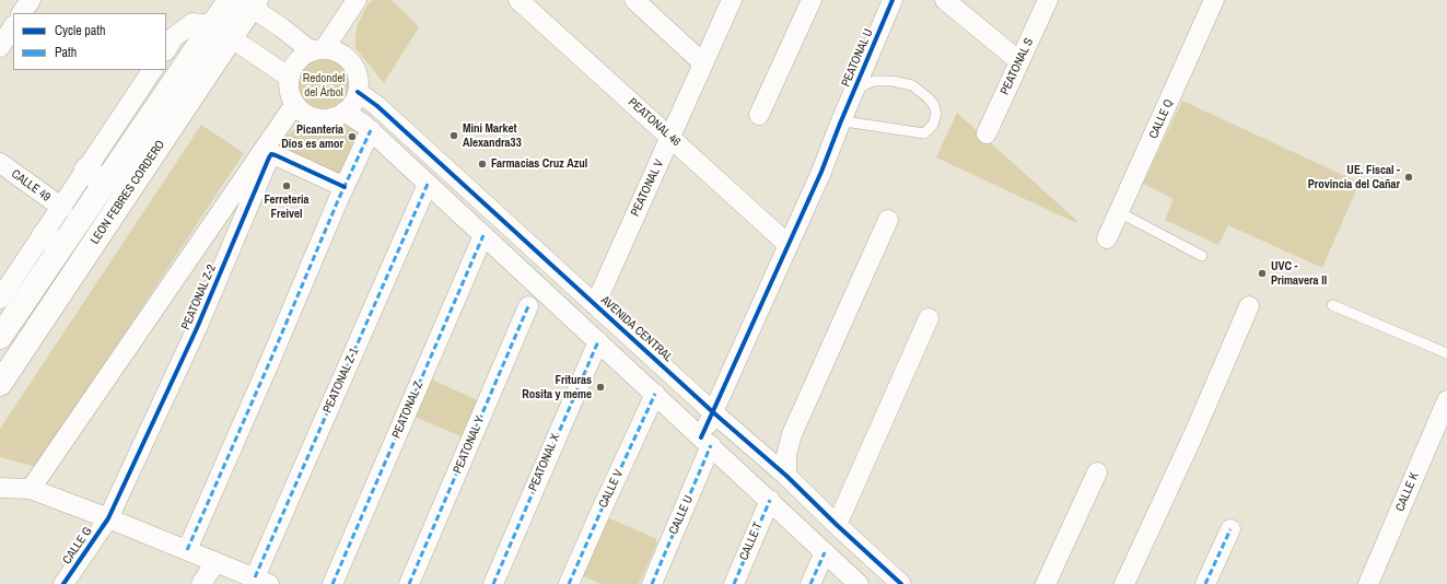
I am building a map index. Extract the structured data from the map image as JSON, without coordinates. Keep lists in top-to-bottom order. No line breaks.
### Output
{"streets":{"street":["PEATONAL U","PEATONAL S","CALLE Q","PEATONAL 46","CALLE 49","PEATONAL V","LEON FEBRES CORDERO","PEATONAL Z-2","AVENIDA CENTRAL","PEATONAL Z-1","PEATONAL Z","PEATONAL Y","PEATONAL X","CALLE V","CALLE K","CALLE U","CALLE T","CALLE G"]},"crossings":[["PEATONAL U","PEATONAL 46"],["PEATONAL U","CALLE U"],["PEATONAL 46","PEATONAL V"],["PEATONAL 46","CALLE U"],["PEATONAL V","AVENIDA CENTRAL"],["PEATONAL Z-2","CALLE G"],["AVENIDA CENTRAL","CALLE U"]],"parks":["Redondel del Árbol"],"places":["Mini Market Alexandra33","Picanteria Dios es amor","Farmacias Cruz Azul","UE. Fiscal - Provincia del Cañar","Ferreteria Freivel","UVC - Primavera II","Frituras Rosita y meme"],"legend":["Cycle path","Path"]}
